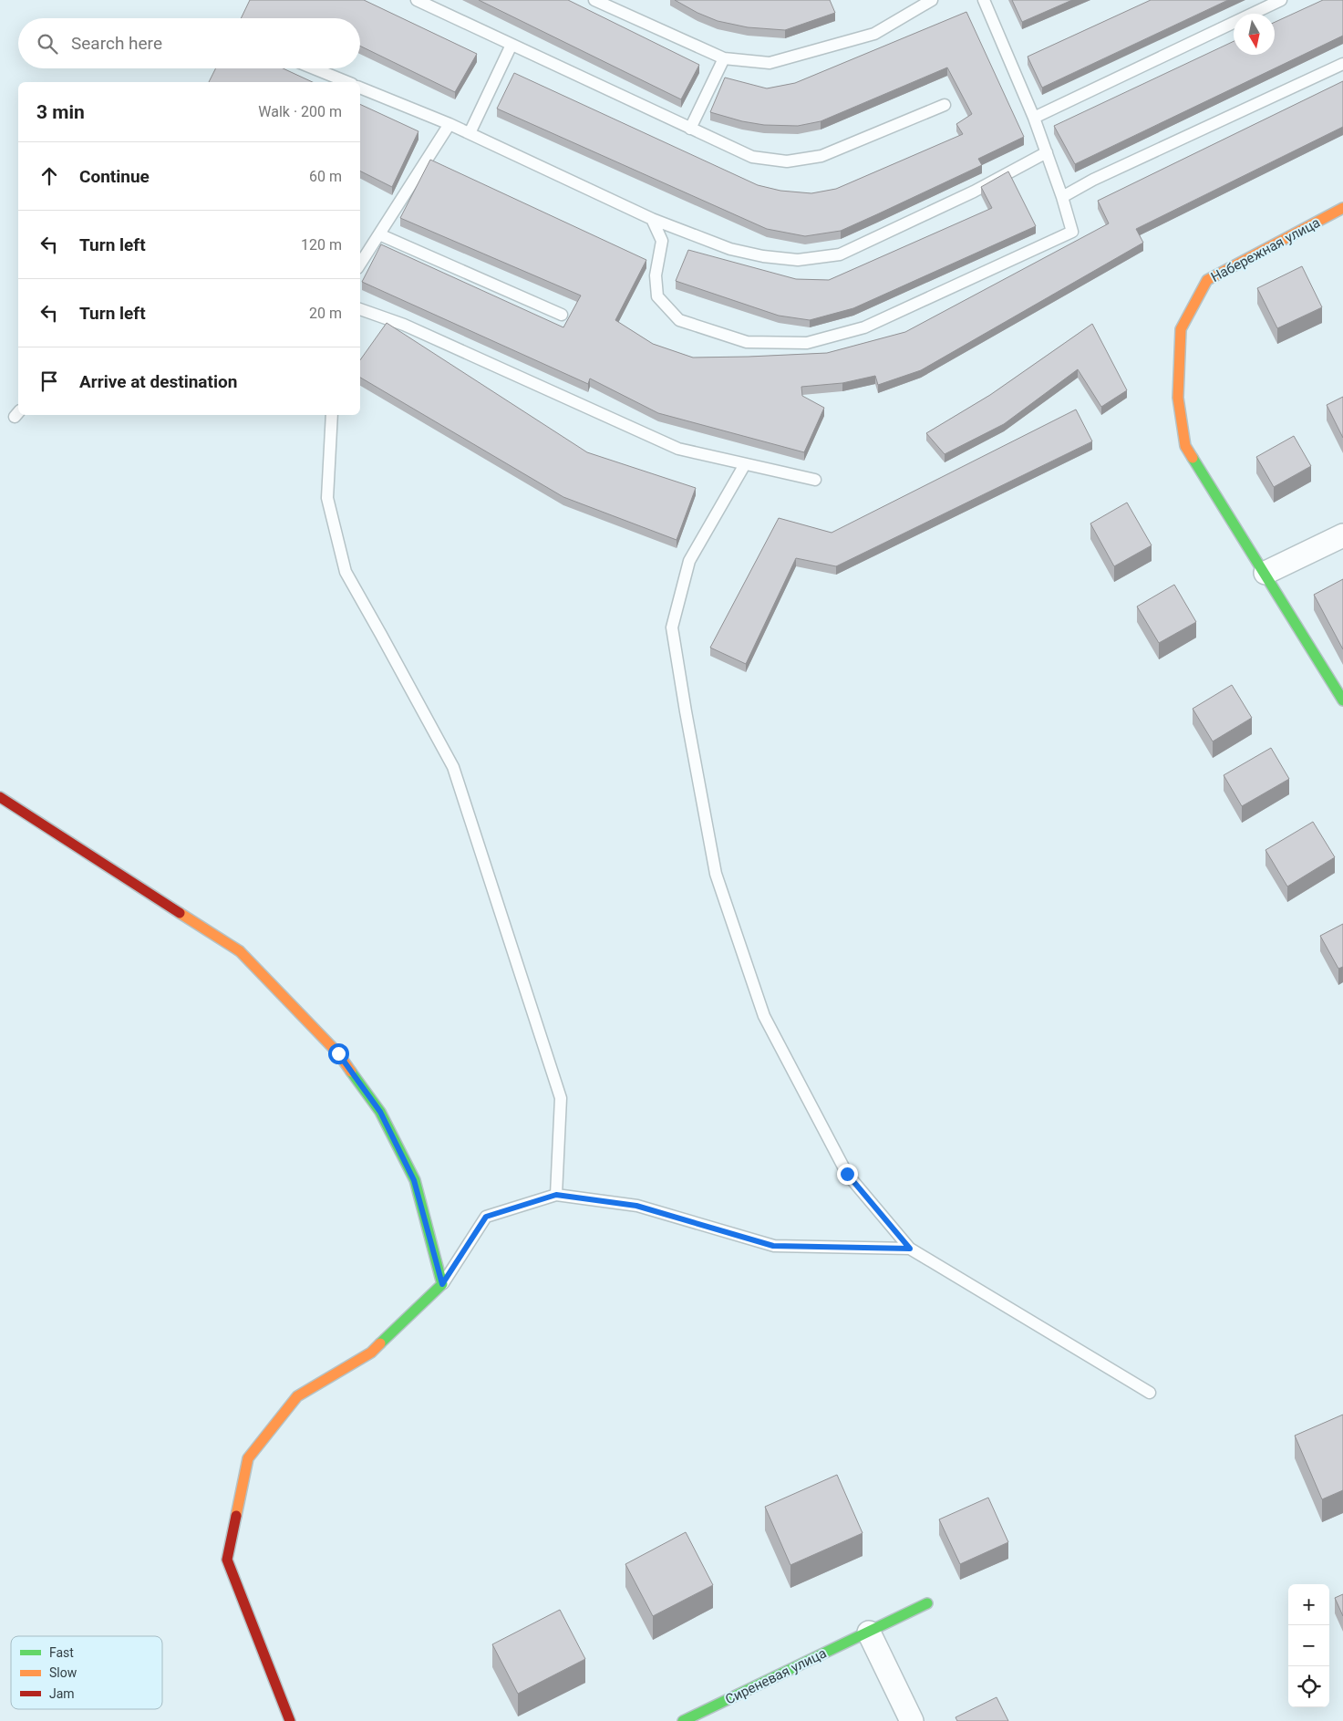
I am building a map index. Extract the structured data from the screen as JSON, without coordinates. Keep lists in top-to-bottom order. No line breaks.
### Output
{"streets":{"street":["Набережная улица","Сиреневая улица"]},"legend":["Fast","Slow","Jam"],"north":"bottom","page":{"search":"Search here","heading":["3 min","Walk · 200 m"],"list":[["Continue","60 m"],["Turn left","120 m"],["Turn left","20 m"],"Arrive at destination"],"map_buttons":["+","−"]}}
